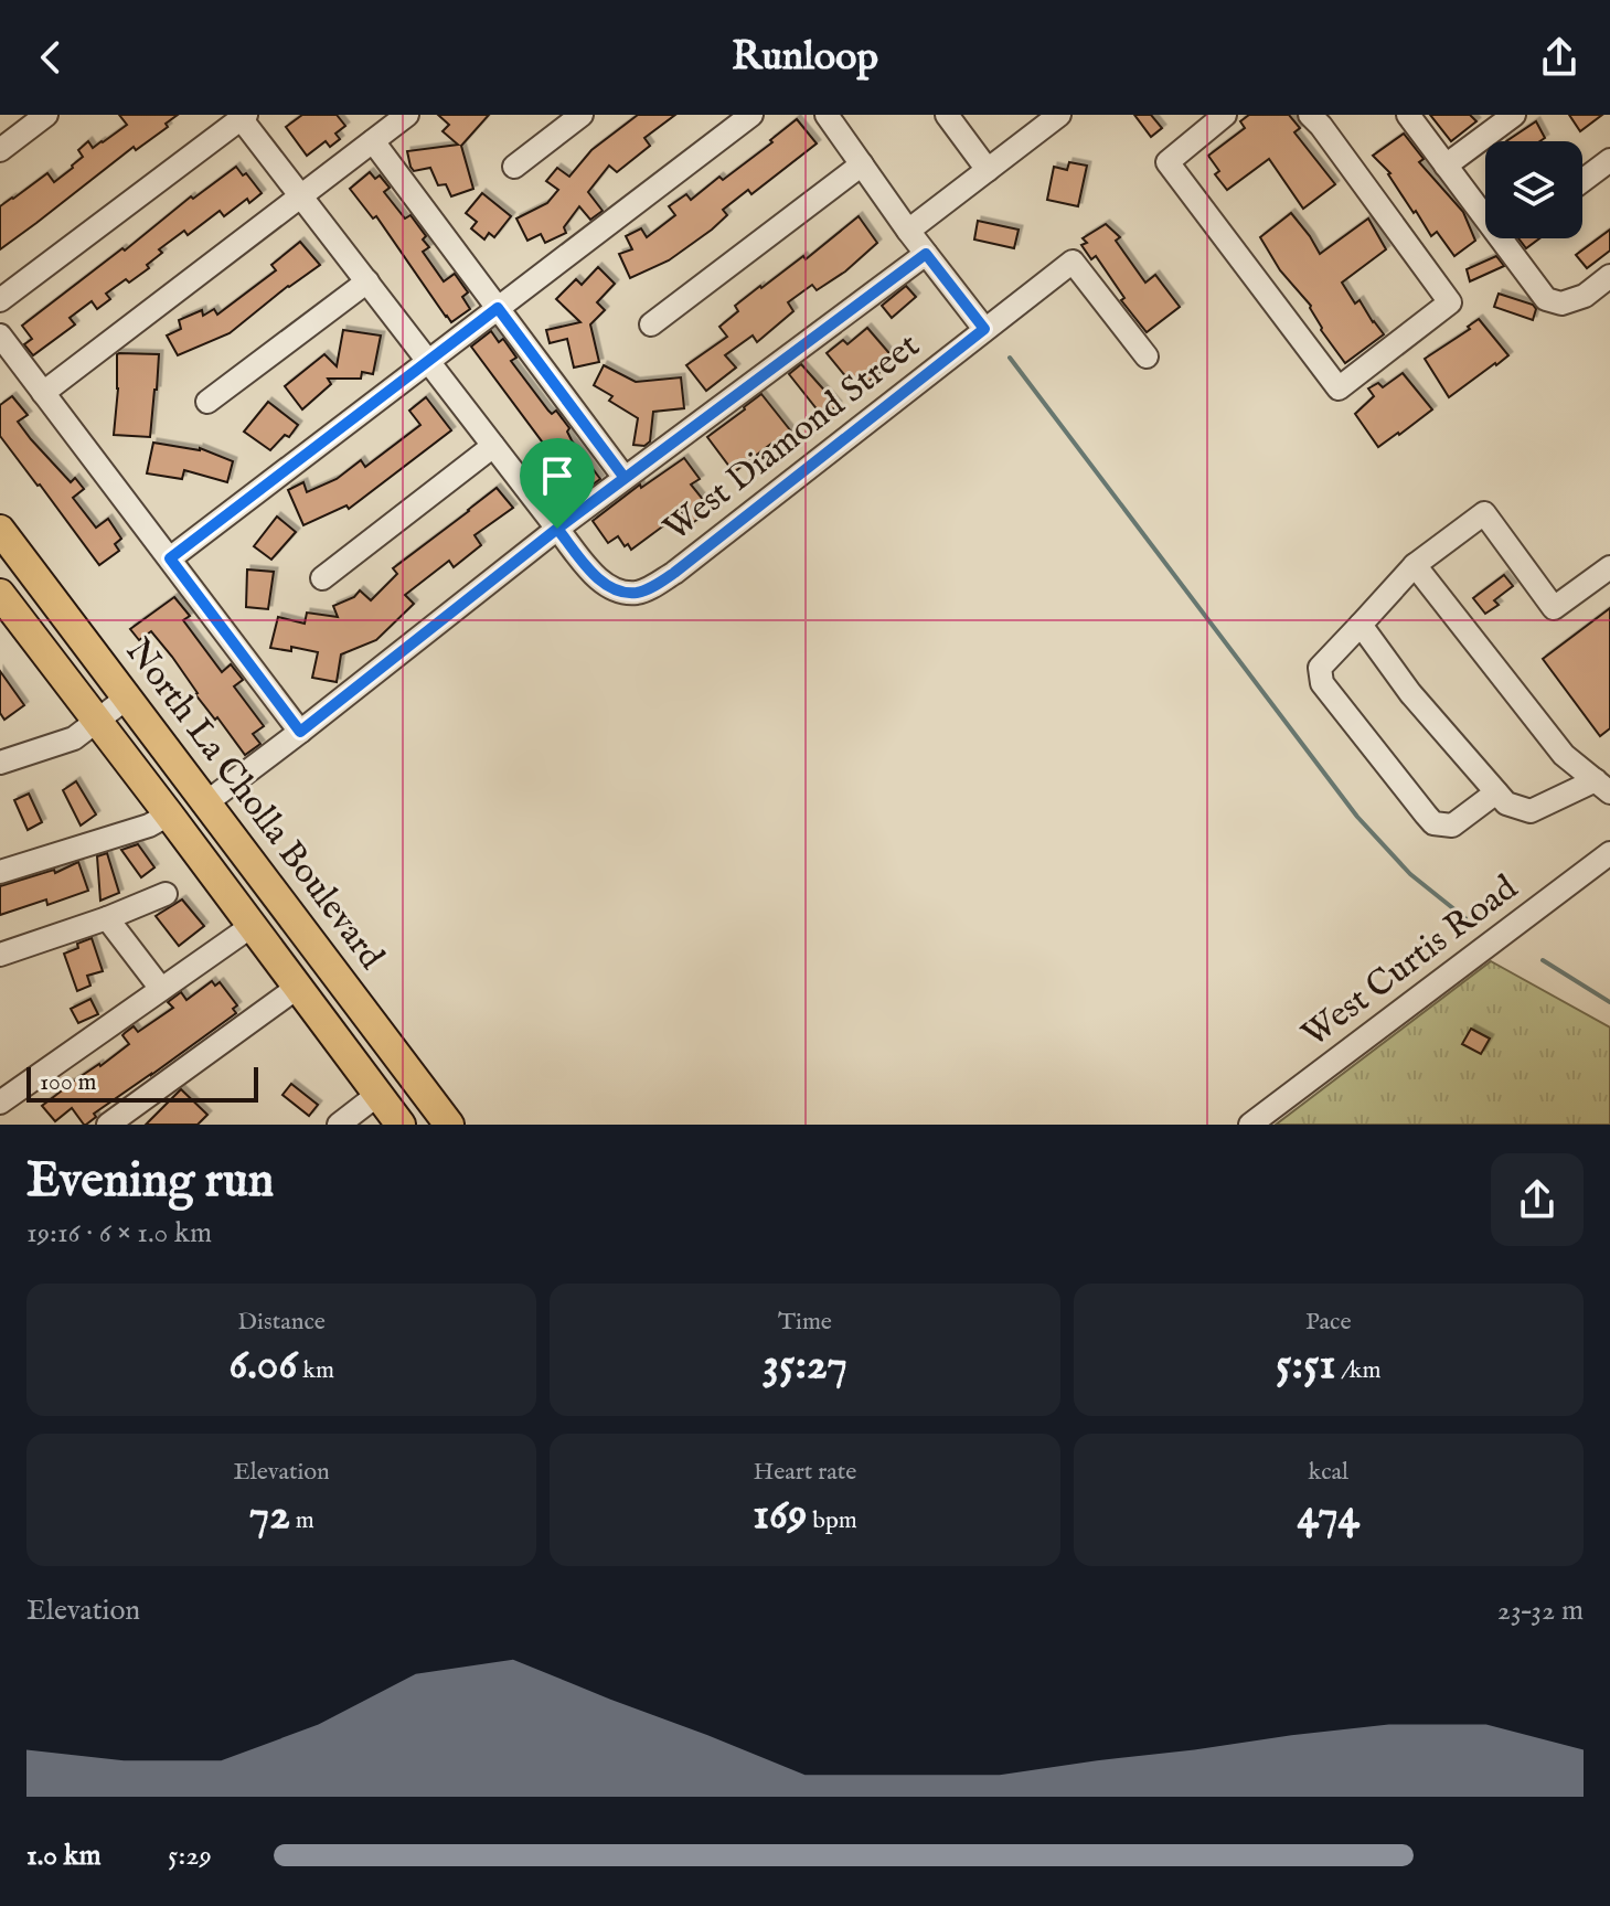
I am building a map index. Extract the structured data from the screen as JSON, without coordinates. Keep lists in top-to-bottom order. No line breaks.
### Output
{"streets":{"main road":["North La Cholla Boulevard"],"street":["West Diamond Street","West Curtis Road"]},"scale_bar":"100 m","page":{"header":"Runloop","scale":"100 m","heading":["Evening run","19:16 · 6 × 1.0 km"],"stats":[["Distance","6.06 km"],["Time","35:27"],["Pace","5:51 /km"],["Elevation","72 m"],["Heart rate","169 bpm"],["kcal","474"]],"chart":["Elevation","23–32 m"],"list":[{"name":"1.0 km","note":"5:29"}]}}
